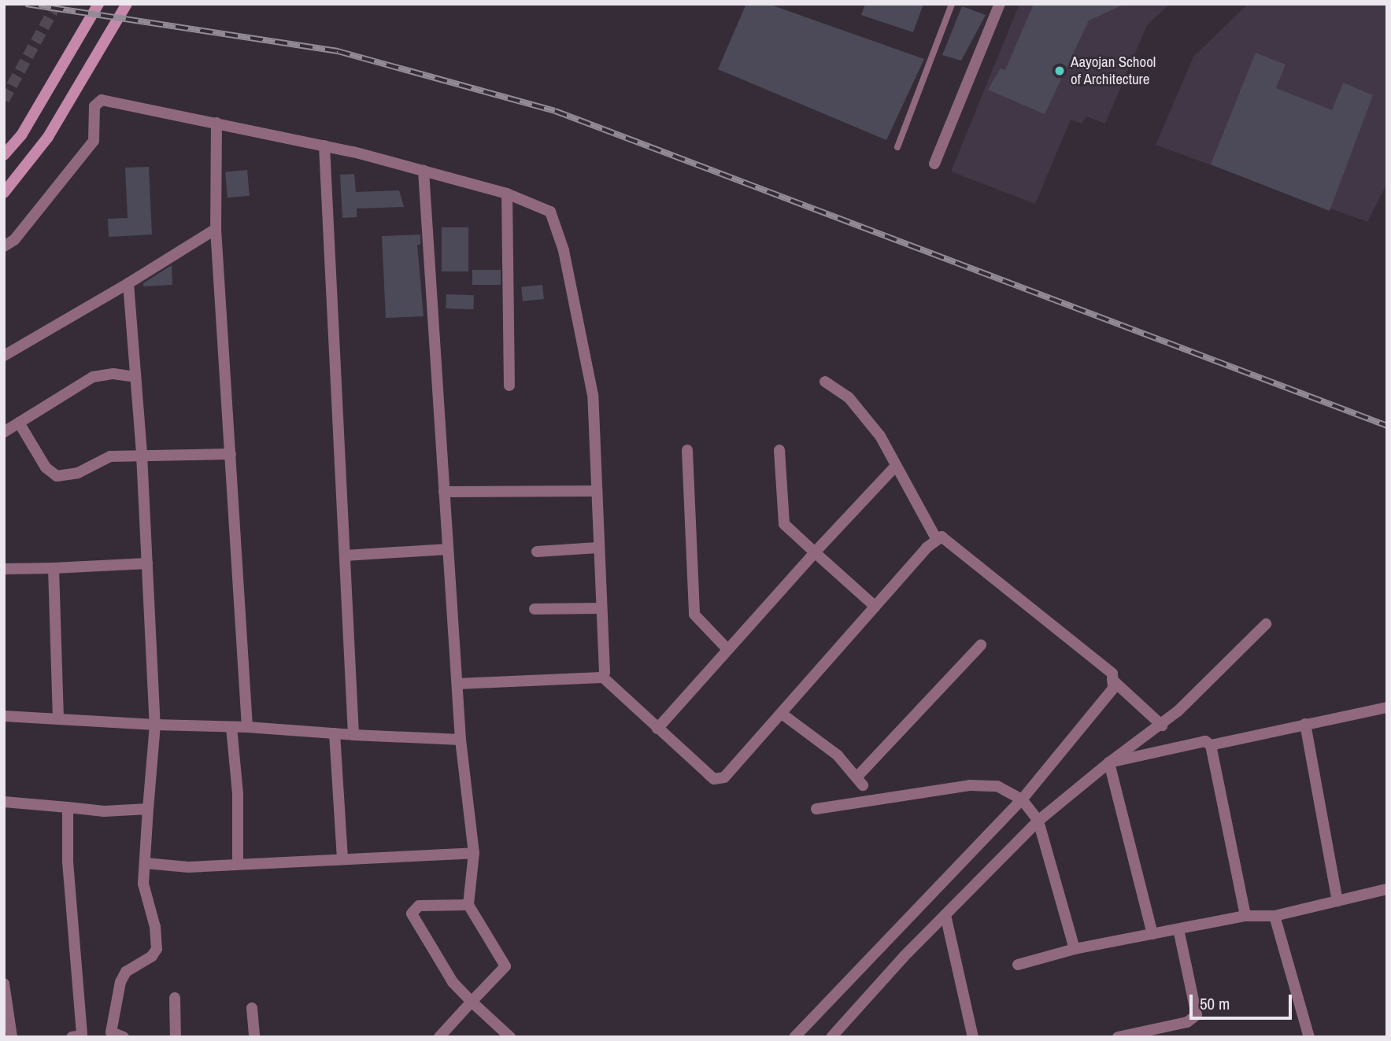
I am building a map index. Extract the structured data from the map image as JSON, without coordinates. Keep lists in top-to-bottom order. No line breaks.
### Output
{"places":["Aayojan School of Architecture"],"scale_bar":"50 m"}
